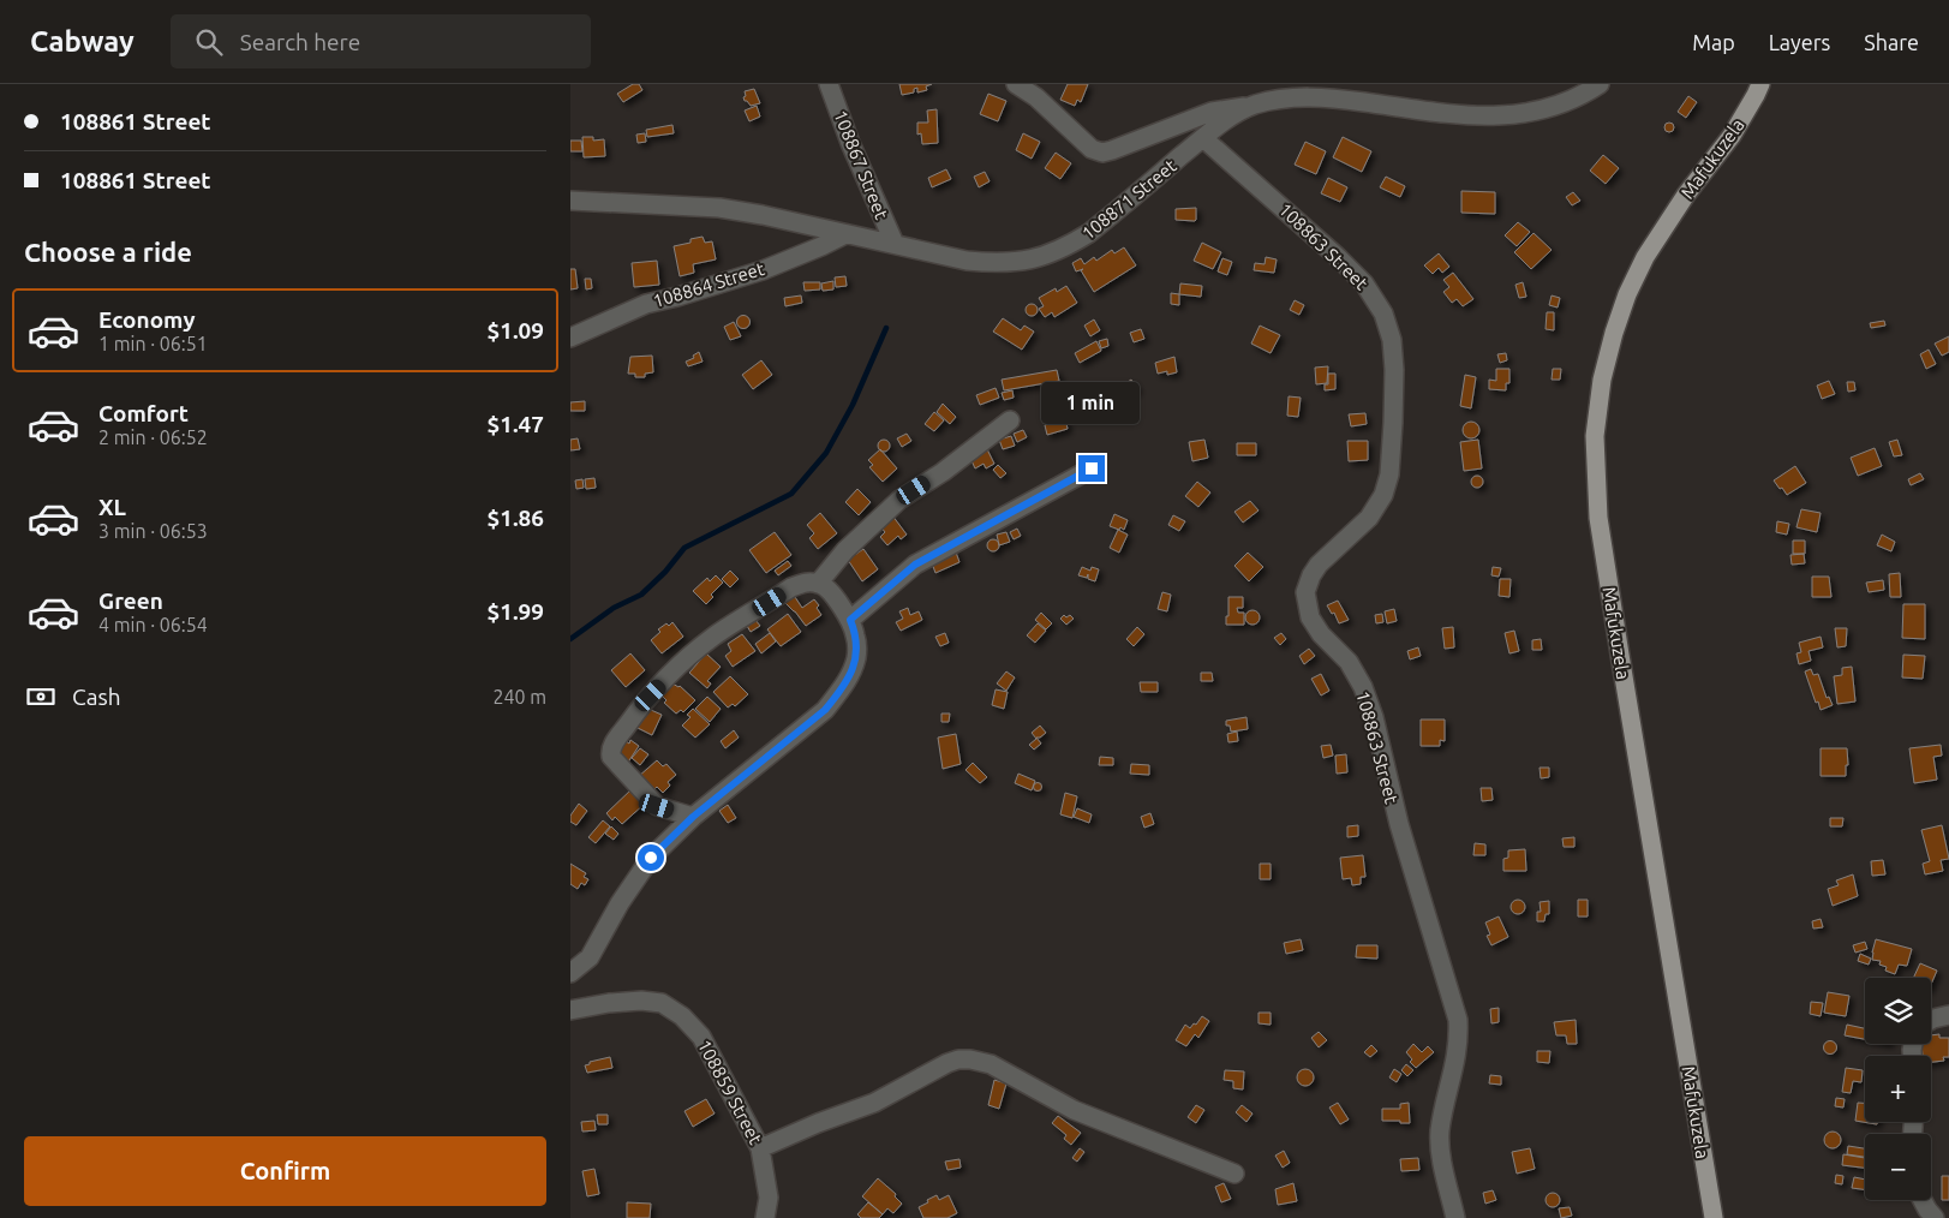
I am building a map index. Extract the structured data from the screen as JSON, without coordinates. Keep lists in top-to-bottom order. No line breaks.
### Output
{"streets":{"main road":["Mafukuzela"],"street":["108867 Street","108871 Street","108863 Street","108864 Street","108859 Street"]},"crossings":[["108867 Street","108871 Street"],["108871 Street","108863 Street"],["108871 Street","108864 Street"]],"page":{"header":"Cabway","search":"Search here","nav":["Map","Layers","Share"],"banner":["108861 Street","108861 Street"],"heading":"Choose a ride","list":[{"name":"Economy","note":"1 min · 06:51","value":"$1.09"},{"name":"Comfort","note":"2 min · 06:52","value":"$1.47"},{"name":"XL","note":"3 min · 06:53","value":"$1.86"},{"name":"Green","note":"4 min · 06:54","value":"$1.99"}],"bubble":"1 min","pay":["Cash","240 m"],"map_buttons":["+","−"],"buttons":"Confirm"}}
